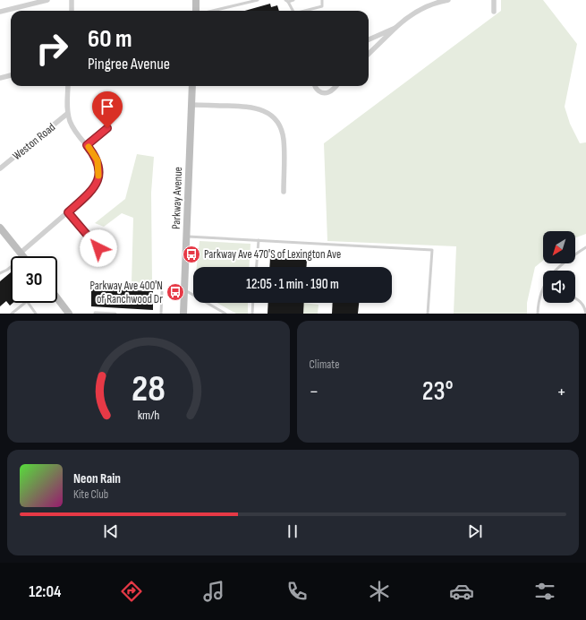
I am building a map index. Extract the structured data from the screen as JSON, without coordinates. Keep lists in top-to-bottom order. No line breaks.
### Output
{"streets":{"main road":["Parkway Avenue"],"street":["Weston Road"]},"places":{"bus stop":["Parkway Ave 470'S of Lexington Ave","Parkway Ave 400'N of Ranchwood Dr"]},"north":"bottom left","page":{"turn":["60 m","Pingree Avenue"],"limit":"30","trip":"12:05 · 1 min · 190 m","tile":"Climate","heat":["−","23°","+"],"song":["Neon Rain","Kite Club"],"tabs":"12:04","gauge":["28","km/h"]}}
